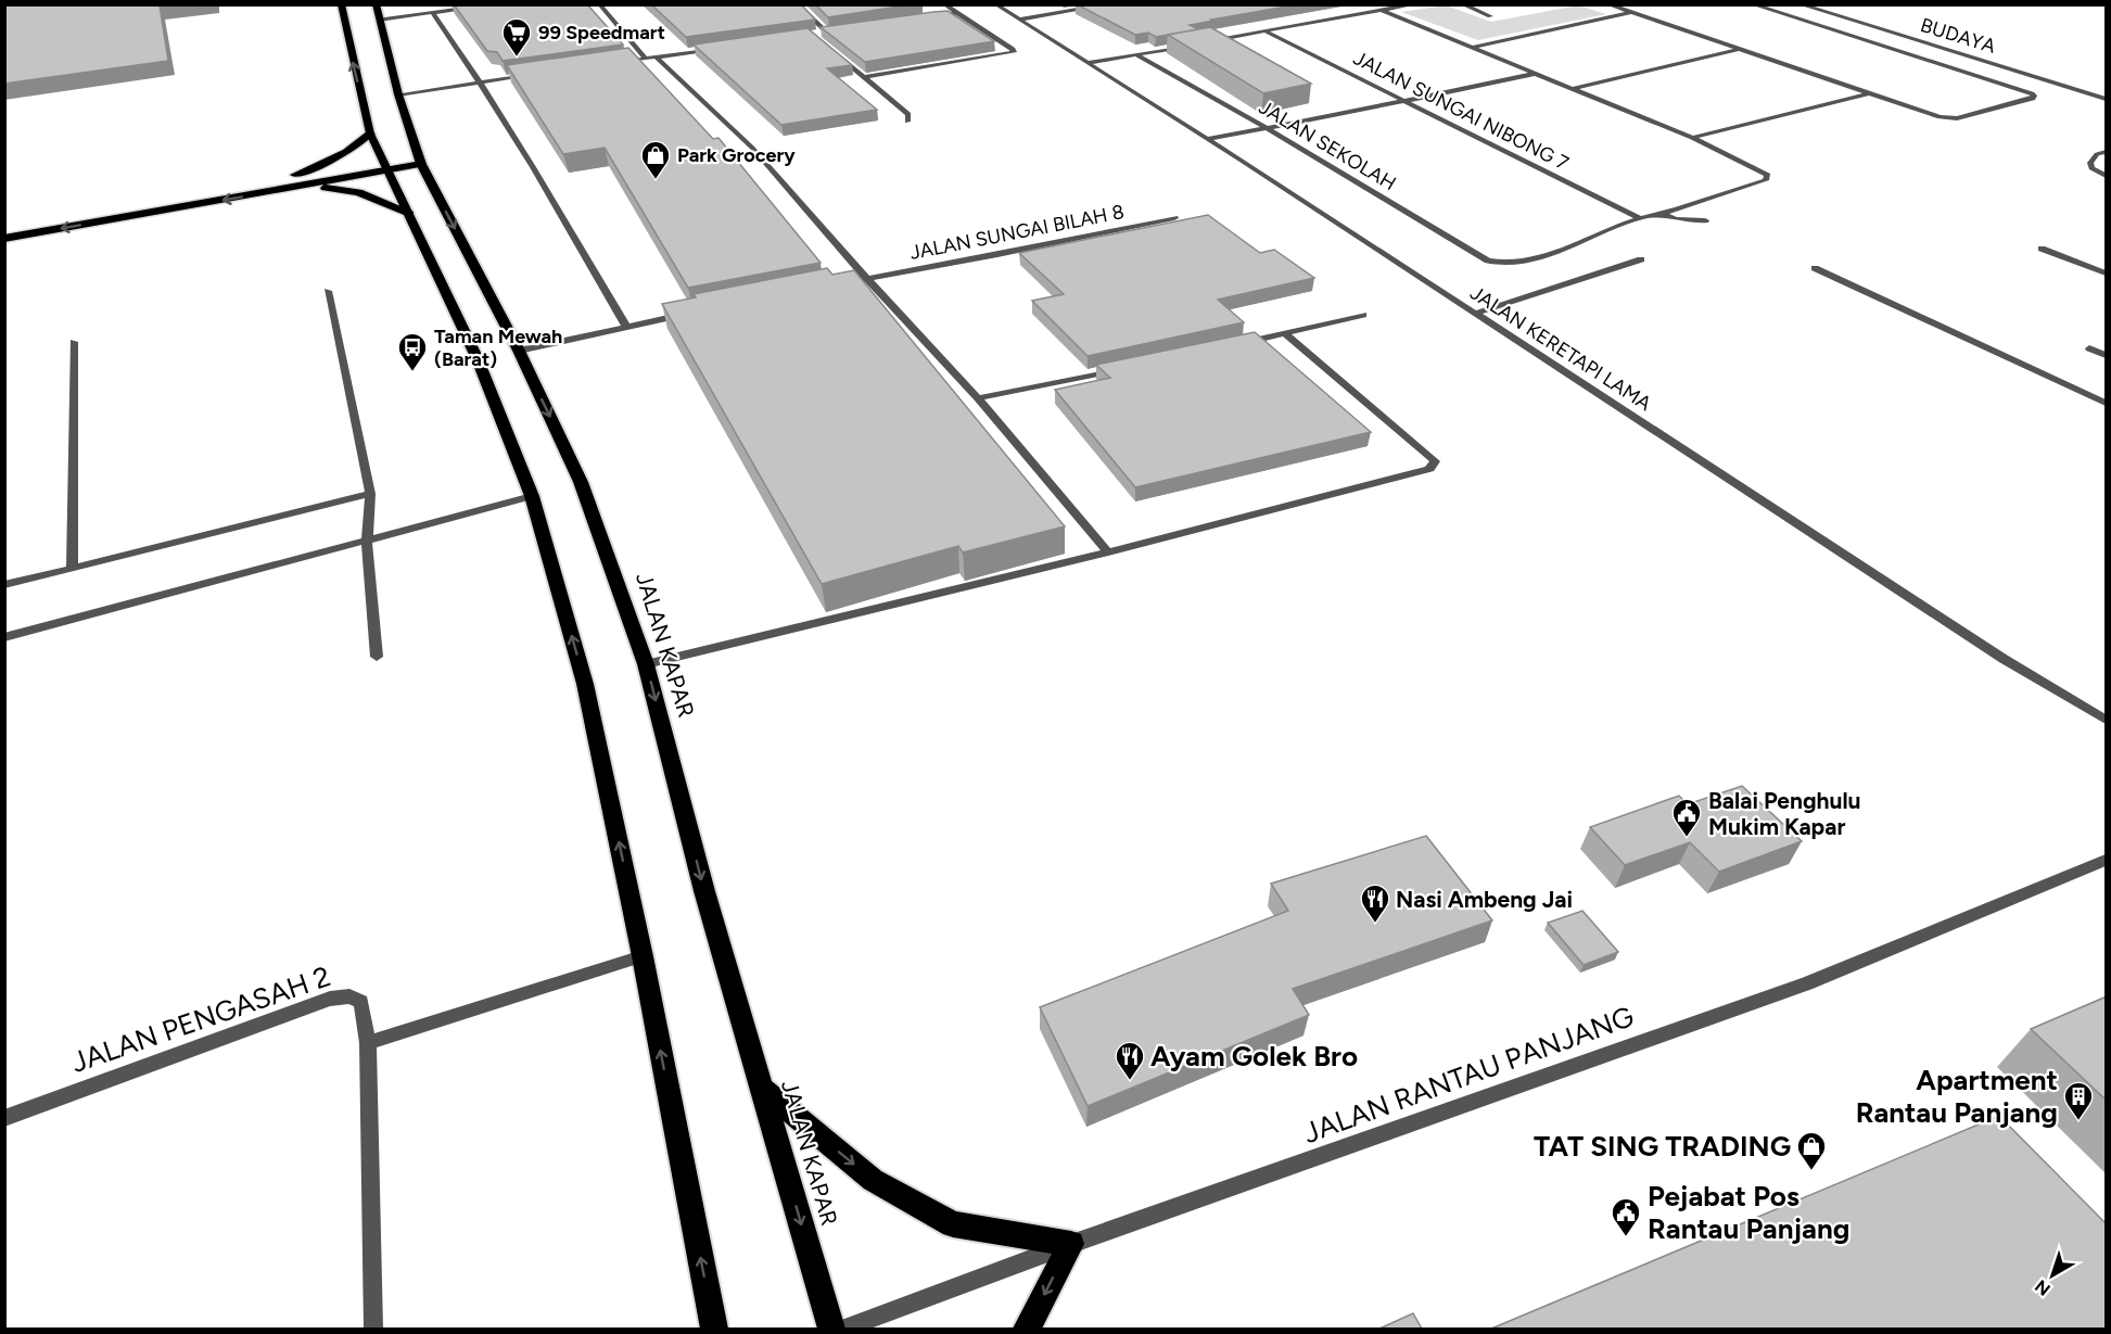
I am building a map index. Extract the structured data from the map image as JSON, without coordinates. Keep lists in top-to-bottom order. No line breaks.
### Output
{"streets":{"highway":["JALAN KAPAR"],"street":["BUDAYA","JALAN SUNGAI NIBONG 7","JALAN SEKOLAH","JALAN SUNGAI BILAH 8","JALAN KERETAPI LAMA","JALAN PENGASAH 2","JALAN RANTAU PANJANG"]},"crossings":[["JALAN SUNGAI NIBONG 7","JALAN SEKOLAH"]],"places":{"supermarket":["99 Speedmart"],"shop":["Park Grocery","TAT SING TRADING"],"bus stop":["Taman Mewah (Barat)"],"public building":["Balai Penghulu Mukim Kapar","Pejabat Pos Rantau Panjang"],"restaurant":["Nasi Ambeng Jai","Ayam Golek Bro"],"building":["Apartment Rantau Panjang"]},"north":"bottom left"}
